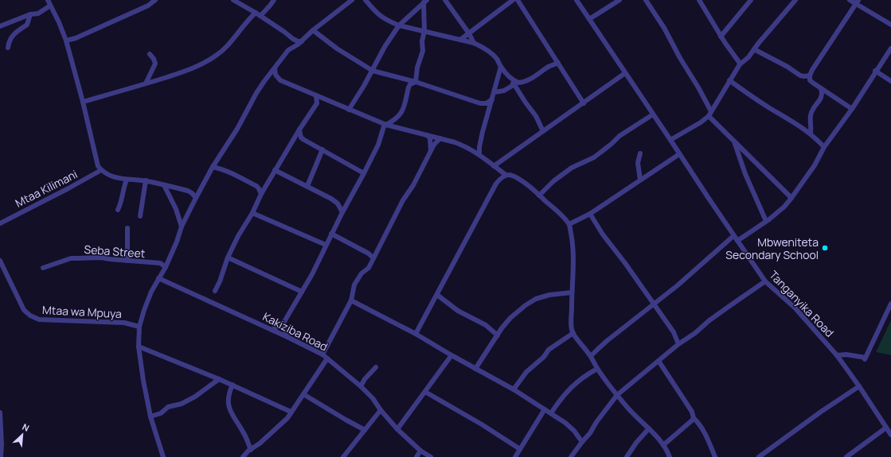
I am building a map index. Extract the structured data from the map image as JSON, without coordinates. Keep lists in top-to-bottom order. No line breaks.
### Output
{"streets":{"street":["Mtaa Kilimani","Seba Street","Tanganyika Road","Mtaa wa Mpuya","Kakiziba Road"]},"places":["Mbweniteta Secondary School"],"north":"top right"}
